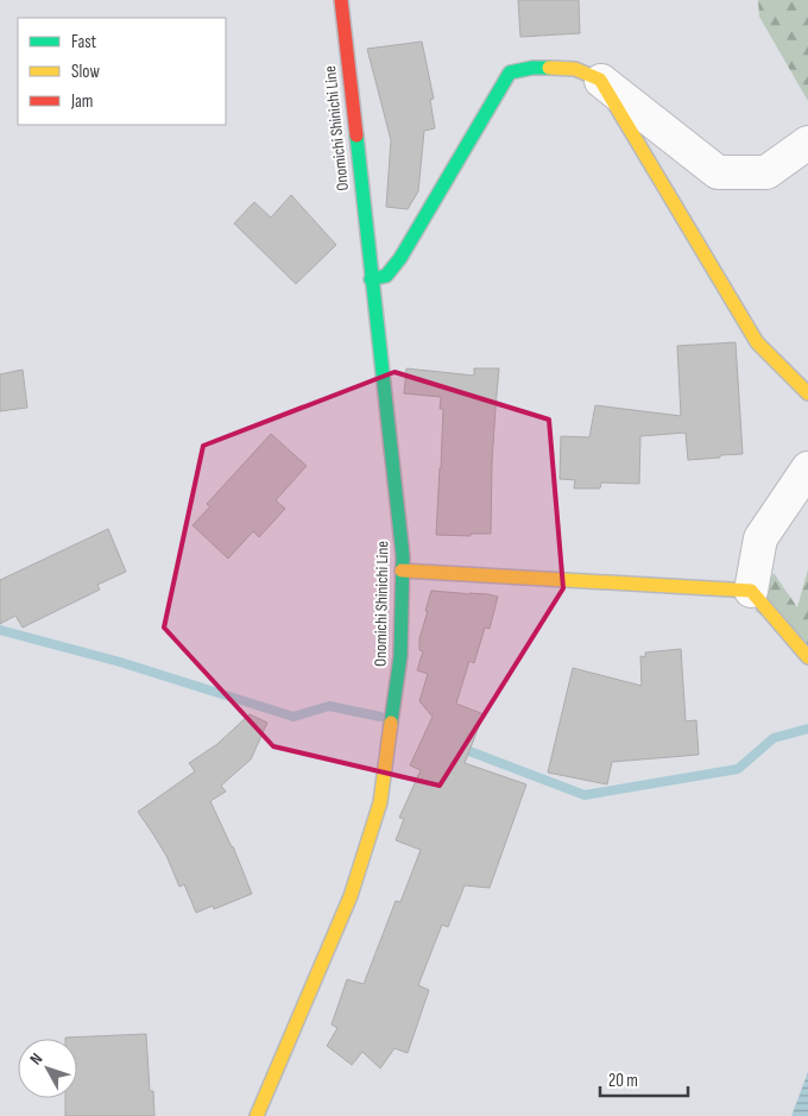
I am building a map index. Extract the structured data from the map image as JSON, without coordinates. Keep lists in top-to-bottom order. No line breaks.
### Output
{"streets":{"street":["Onomichi Shinichi Line"]},"legend":["Fast","Slow","Jam"],"scale_bar":"20 m","north":"top left"}
